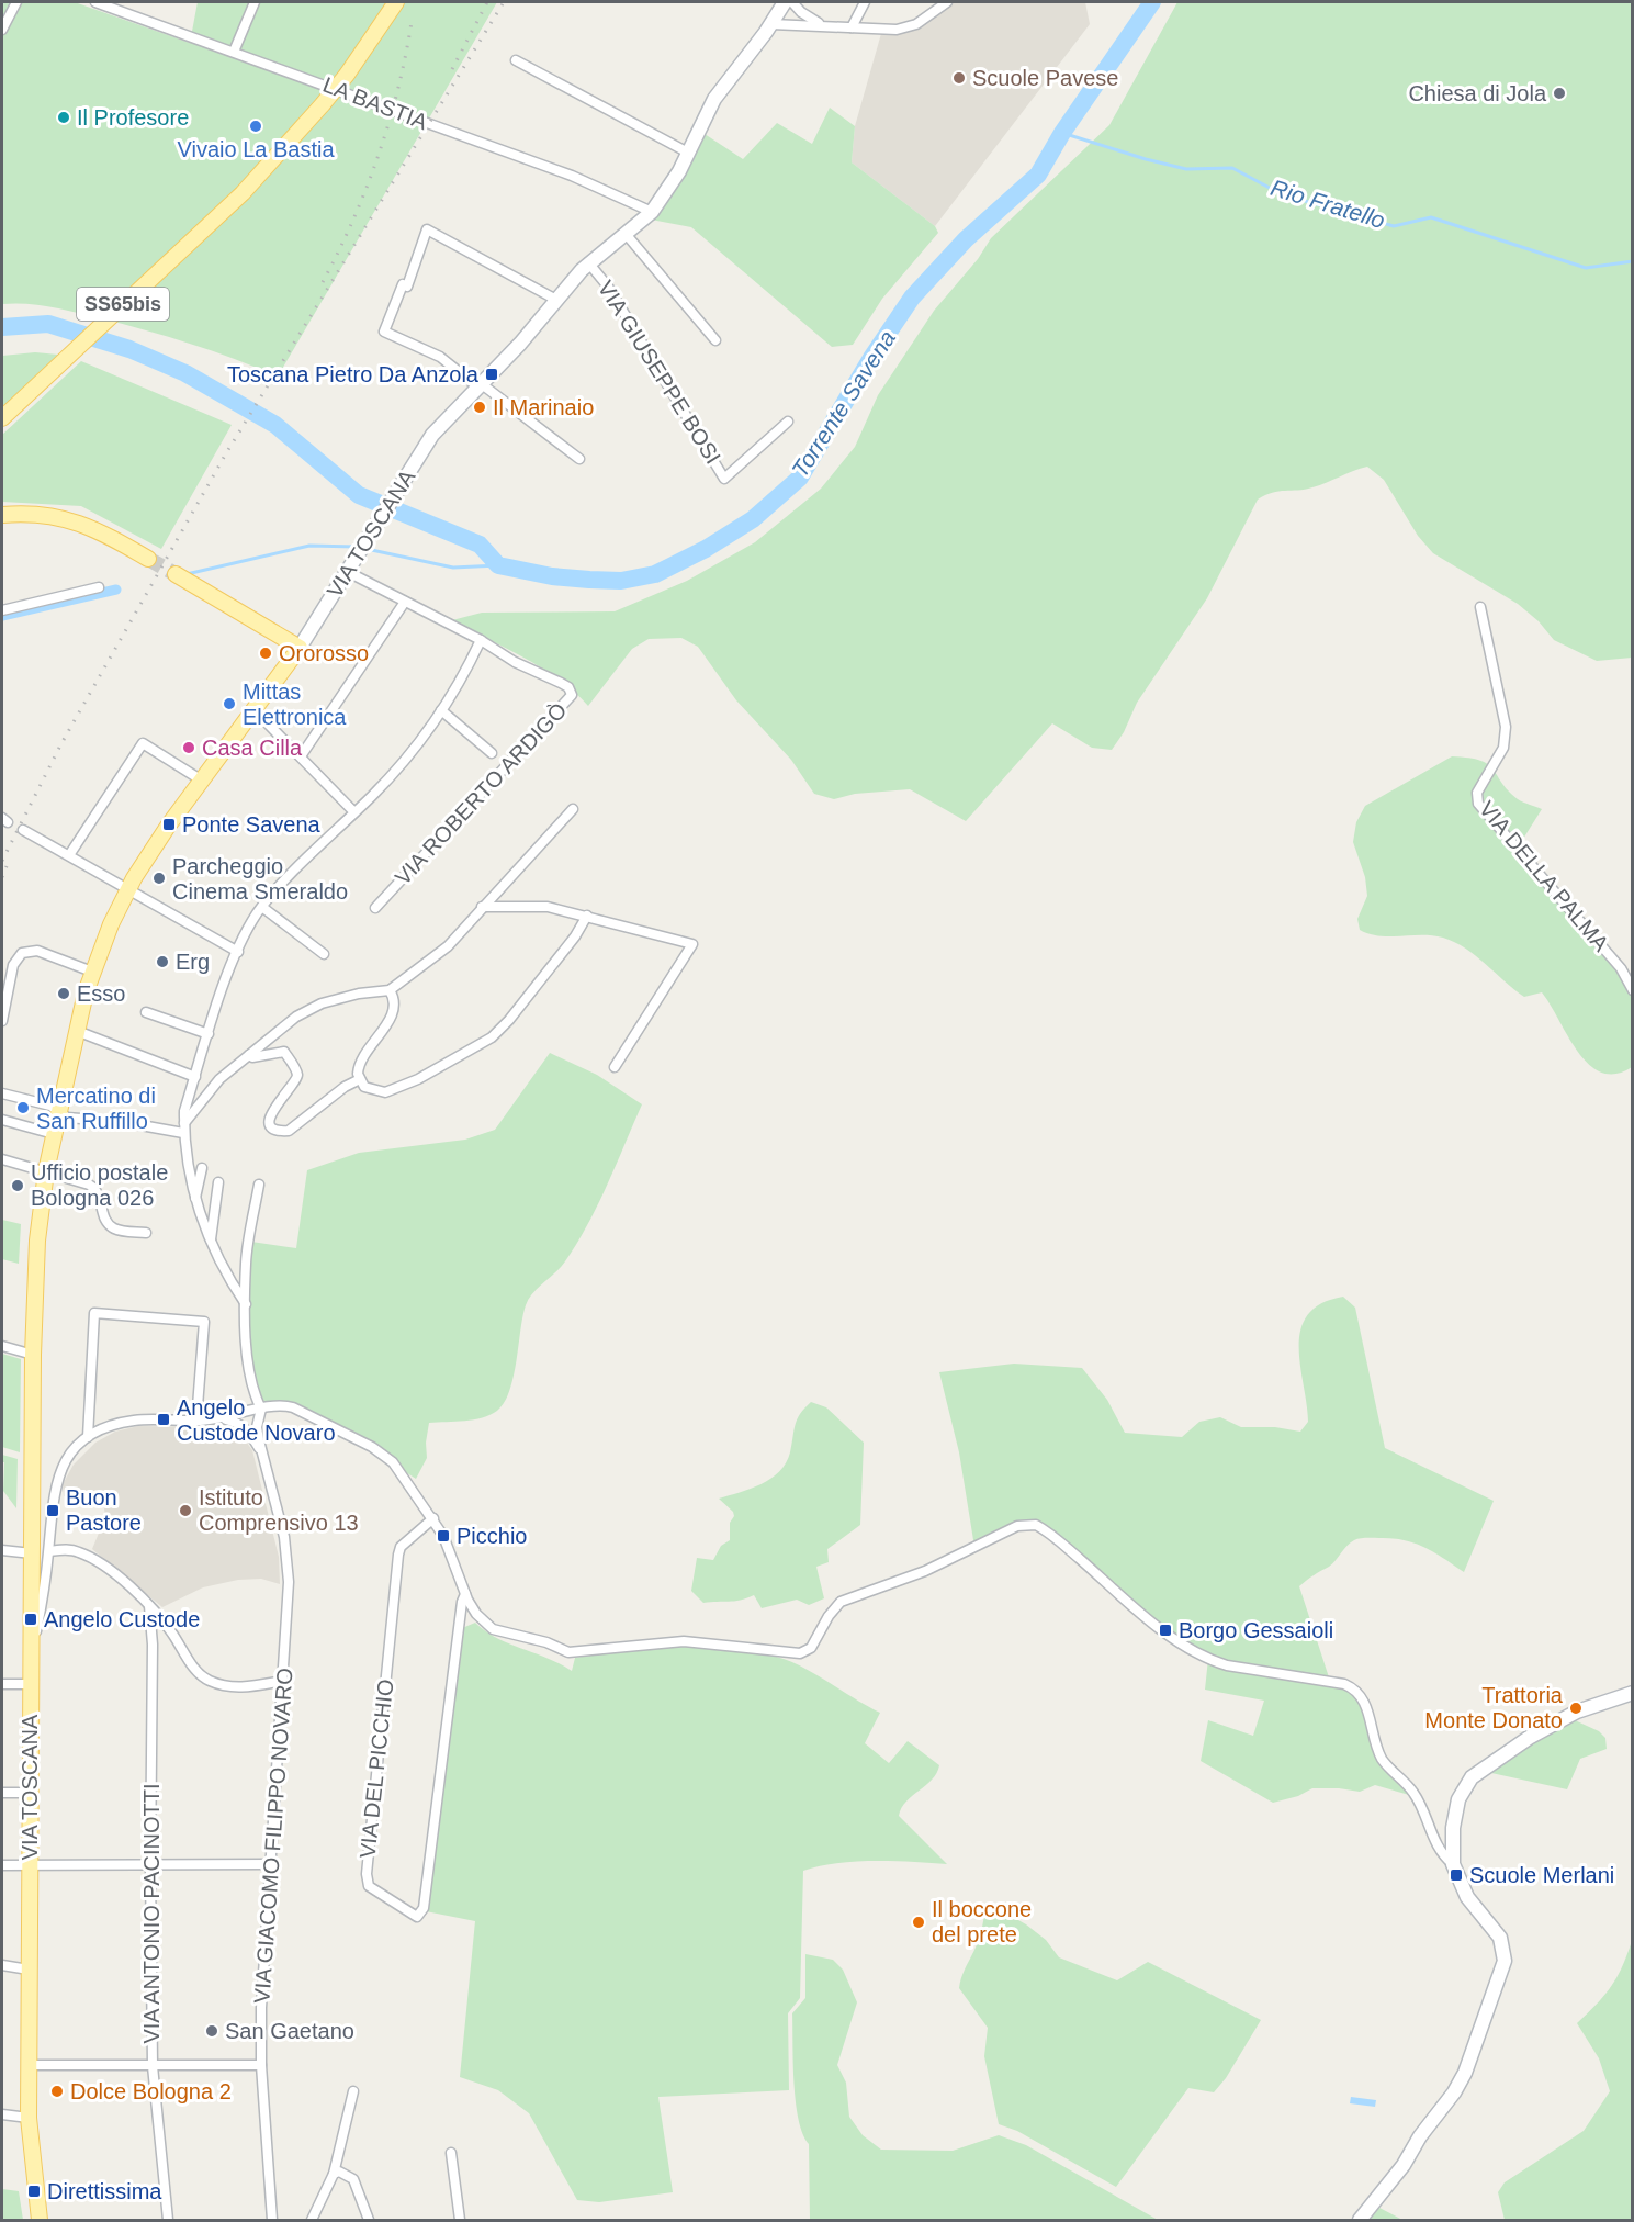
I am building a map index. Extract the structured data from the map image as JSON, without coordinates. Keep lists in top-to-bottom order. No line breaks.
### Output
{"streets":{"main road":["SS65bis","VIA TOSCANA"],"street":["LA BASTIA","VIA GIUSEPPE BOSI","VIA ROBERTO ARDIGÒ","VIA DELLA PALMA","VIA DEL PICCHIO","VIA GIACOMO FILIPPO NOVARO","VIA ANTONIO PACINOTTI"]},"crossings":[["LA BASTIA","VIA TOSCANA"],["VIA GIUSEPPE BOSI","VIA TOSCANA"],["VIA TOSCANA","VIA ROBERTO ARDIGÒ"]],"water":["Rio Fratello","Torrente Savena"],"places":{"other":["Scuole Pavese","Chiesa di Jola","Il Profesore","Vivaio La Bastia","Il Marinaio","Ororosso","Mittas Elettronica","Casa Cilla","Parcheggio Cinema Smeraldo","Erg","Esso","Mercatino di San Ruffillo","Ufficio postale Bologna 026","Istituto Comprensivo 13","Trattoria Monte Donato","Il boccone del prete","San Gaetano","Dolce Bologna 2"],"transit":["Toscana Pietro Da Anzola","Ponte Savena","Angelo Custode Novaro","Buon Pastore","Picchio","Angelo Custode","Borgo Gessaioli","Scuole Merlani","Direttissima"]}}
